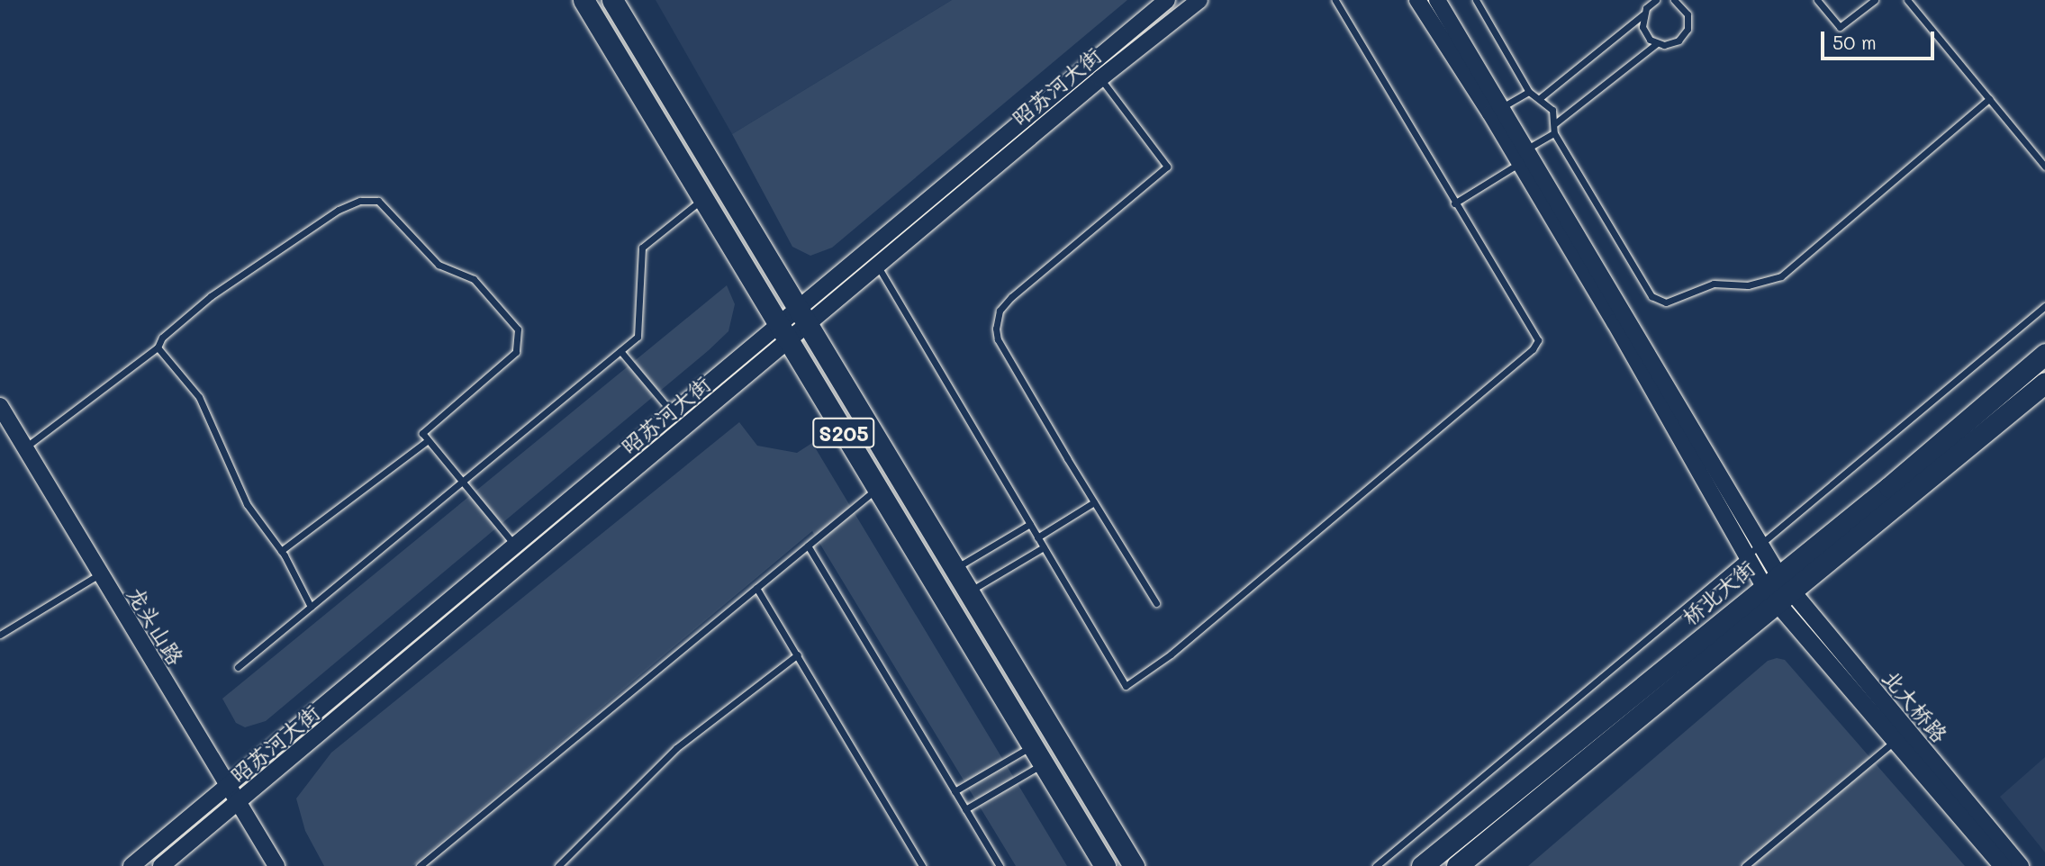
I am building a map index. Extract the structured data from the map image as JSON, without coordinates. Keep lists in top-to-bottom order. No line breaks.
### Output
{"streets":{"main road":["S205","桥北大街","北大桥路"],"street":["昭苏河大街","龙头山路"]},"crossings":[["昭苏河大街","S205"],["昭苏河大街","龙头山路"],["桥北大街","北大桥路"]],"scale_bar":"50 m"}
